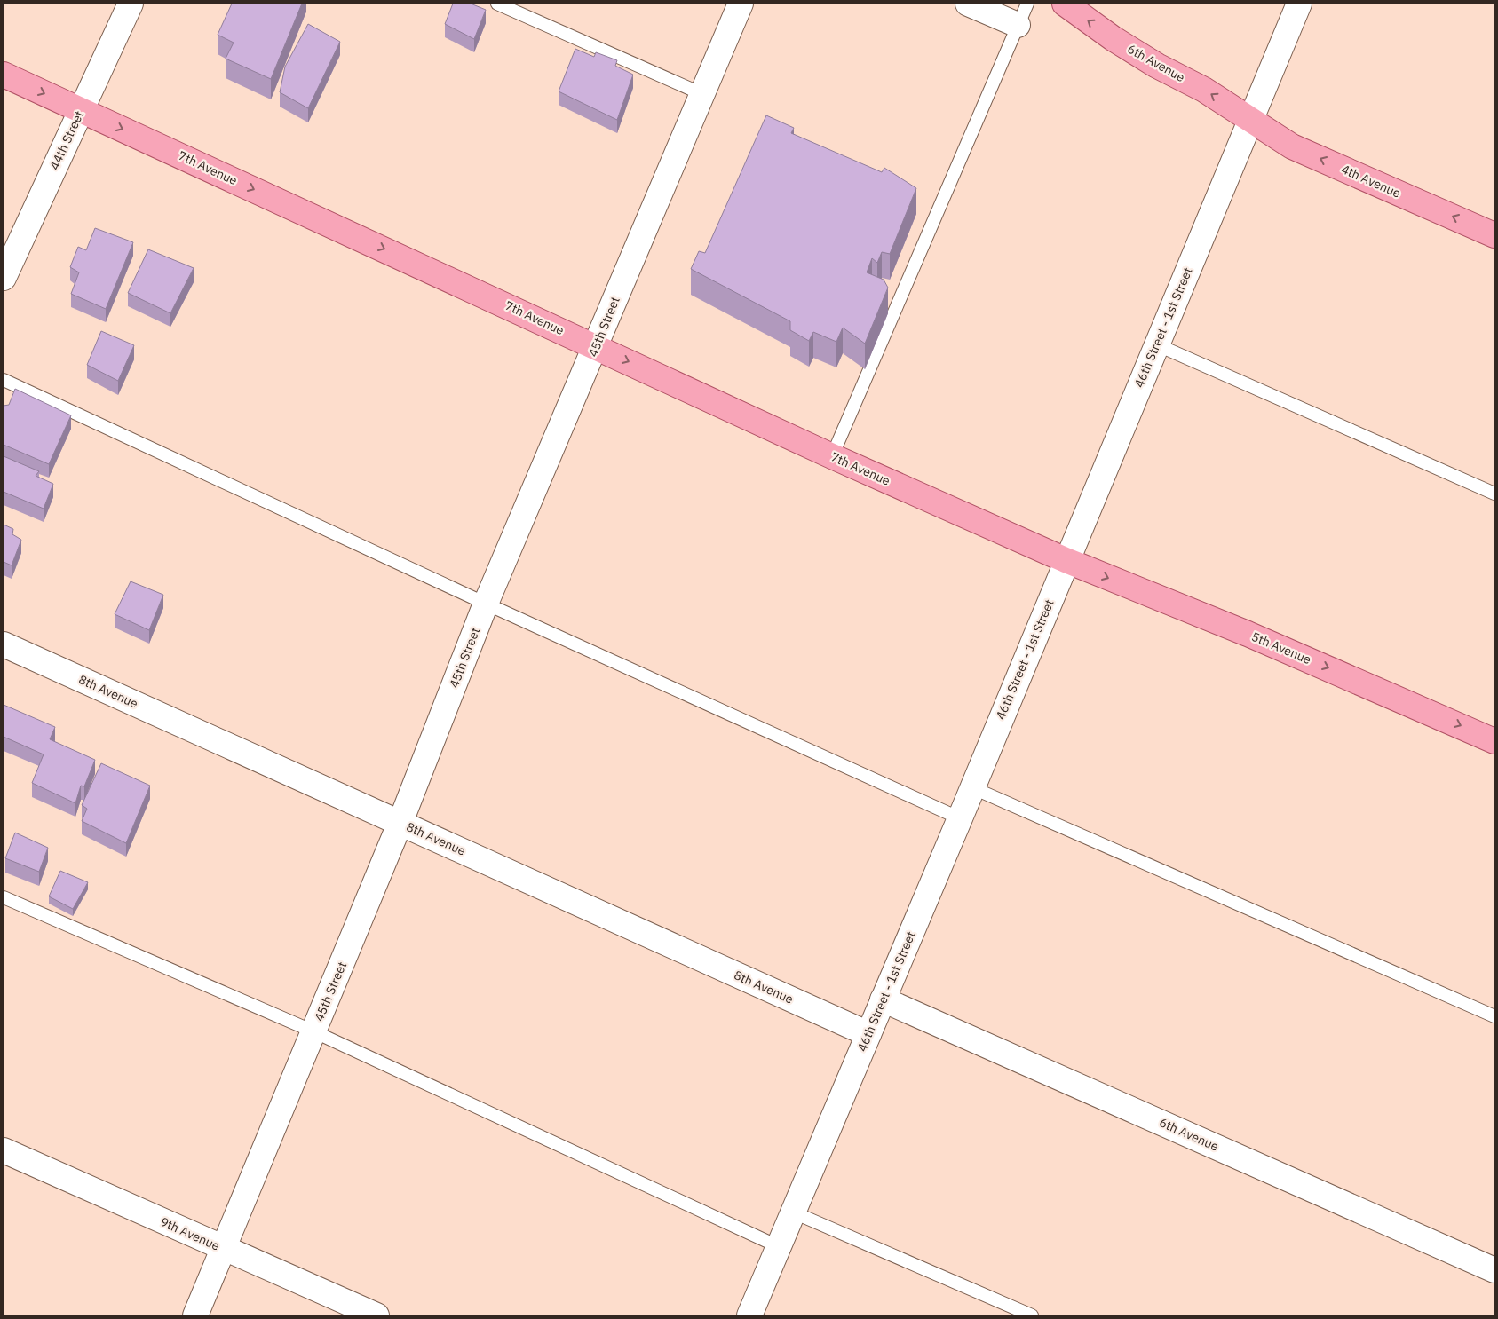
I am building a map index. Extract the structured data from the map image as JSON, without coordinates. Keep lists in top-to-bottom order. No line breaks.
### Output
{"streets":{"main road":["6th Avenue","7th Avenue","4th Avenue","5th Avenue"],"street":["44th Street","45th Street","46th Street - 1st Street","8th Avenue","9th Avenue"]},"crossings":[["6th Avenue","4th Avenue"],["6th Avenue","46th Street - 1st Street"],["44th Street","7th Avenue"],["7th Avenue","45th Street"],["7th Avenue","46th Street - 1st Street"],["7th Avenue","5th Avenue"],["4th Avenue","46th Street - 1st Street"],["45th Street","8th Avenue"],["45th Street","9th Avenue"],["46th Street - 1st Street","5th Avenue"],["46th Street - 1st Street","8th Avenue"]],"one_way":["7th Avenue","4th Avenue","5th Avenue"]}
